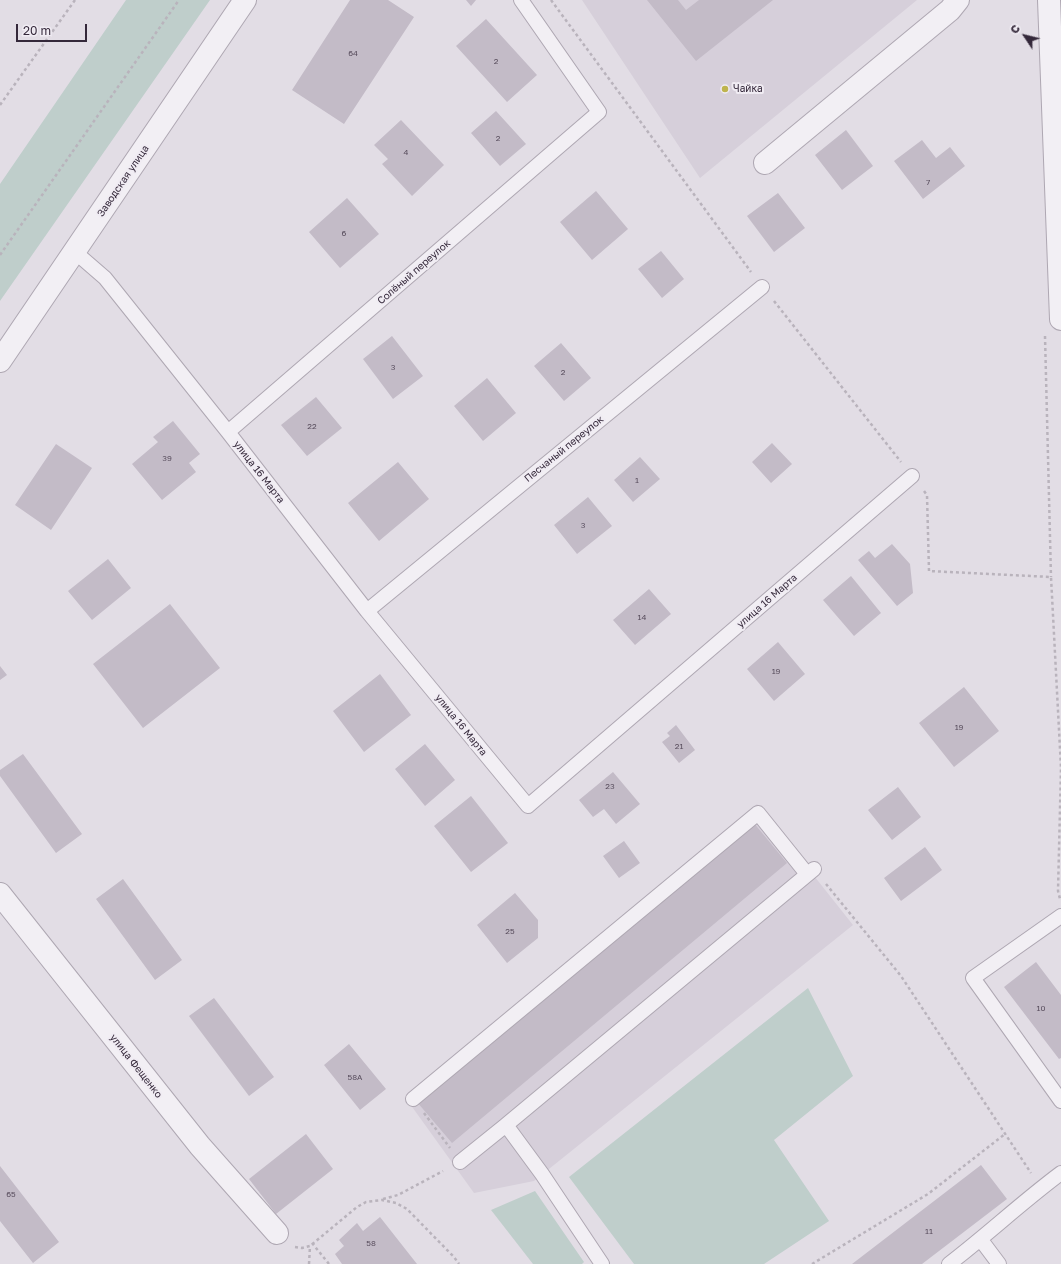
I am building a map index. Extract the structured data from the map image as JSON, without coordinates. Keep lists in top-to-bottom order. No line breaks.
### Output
{"streets":{"street":["Заводская улица","улица Фещенко"],"lane":["Солёный переулок","Песчаный переулок","улица 16 Марта"]},"crossings":[["Заводская улица","улица 16 Марта"],["Солёный переулок","улица 16 Марта"],["Песчаный переулок","улица 16 Марта"]],"places":["Чайка"],"house_numbers":["64","2","2","4","7","6","3","2","22","39","1","3","14","19","19","21","23","25","10","58А","65","11","58"],"scale_bar":"20 m","north":"top left"}
